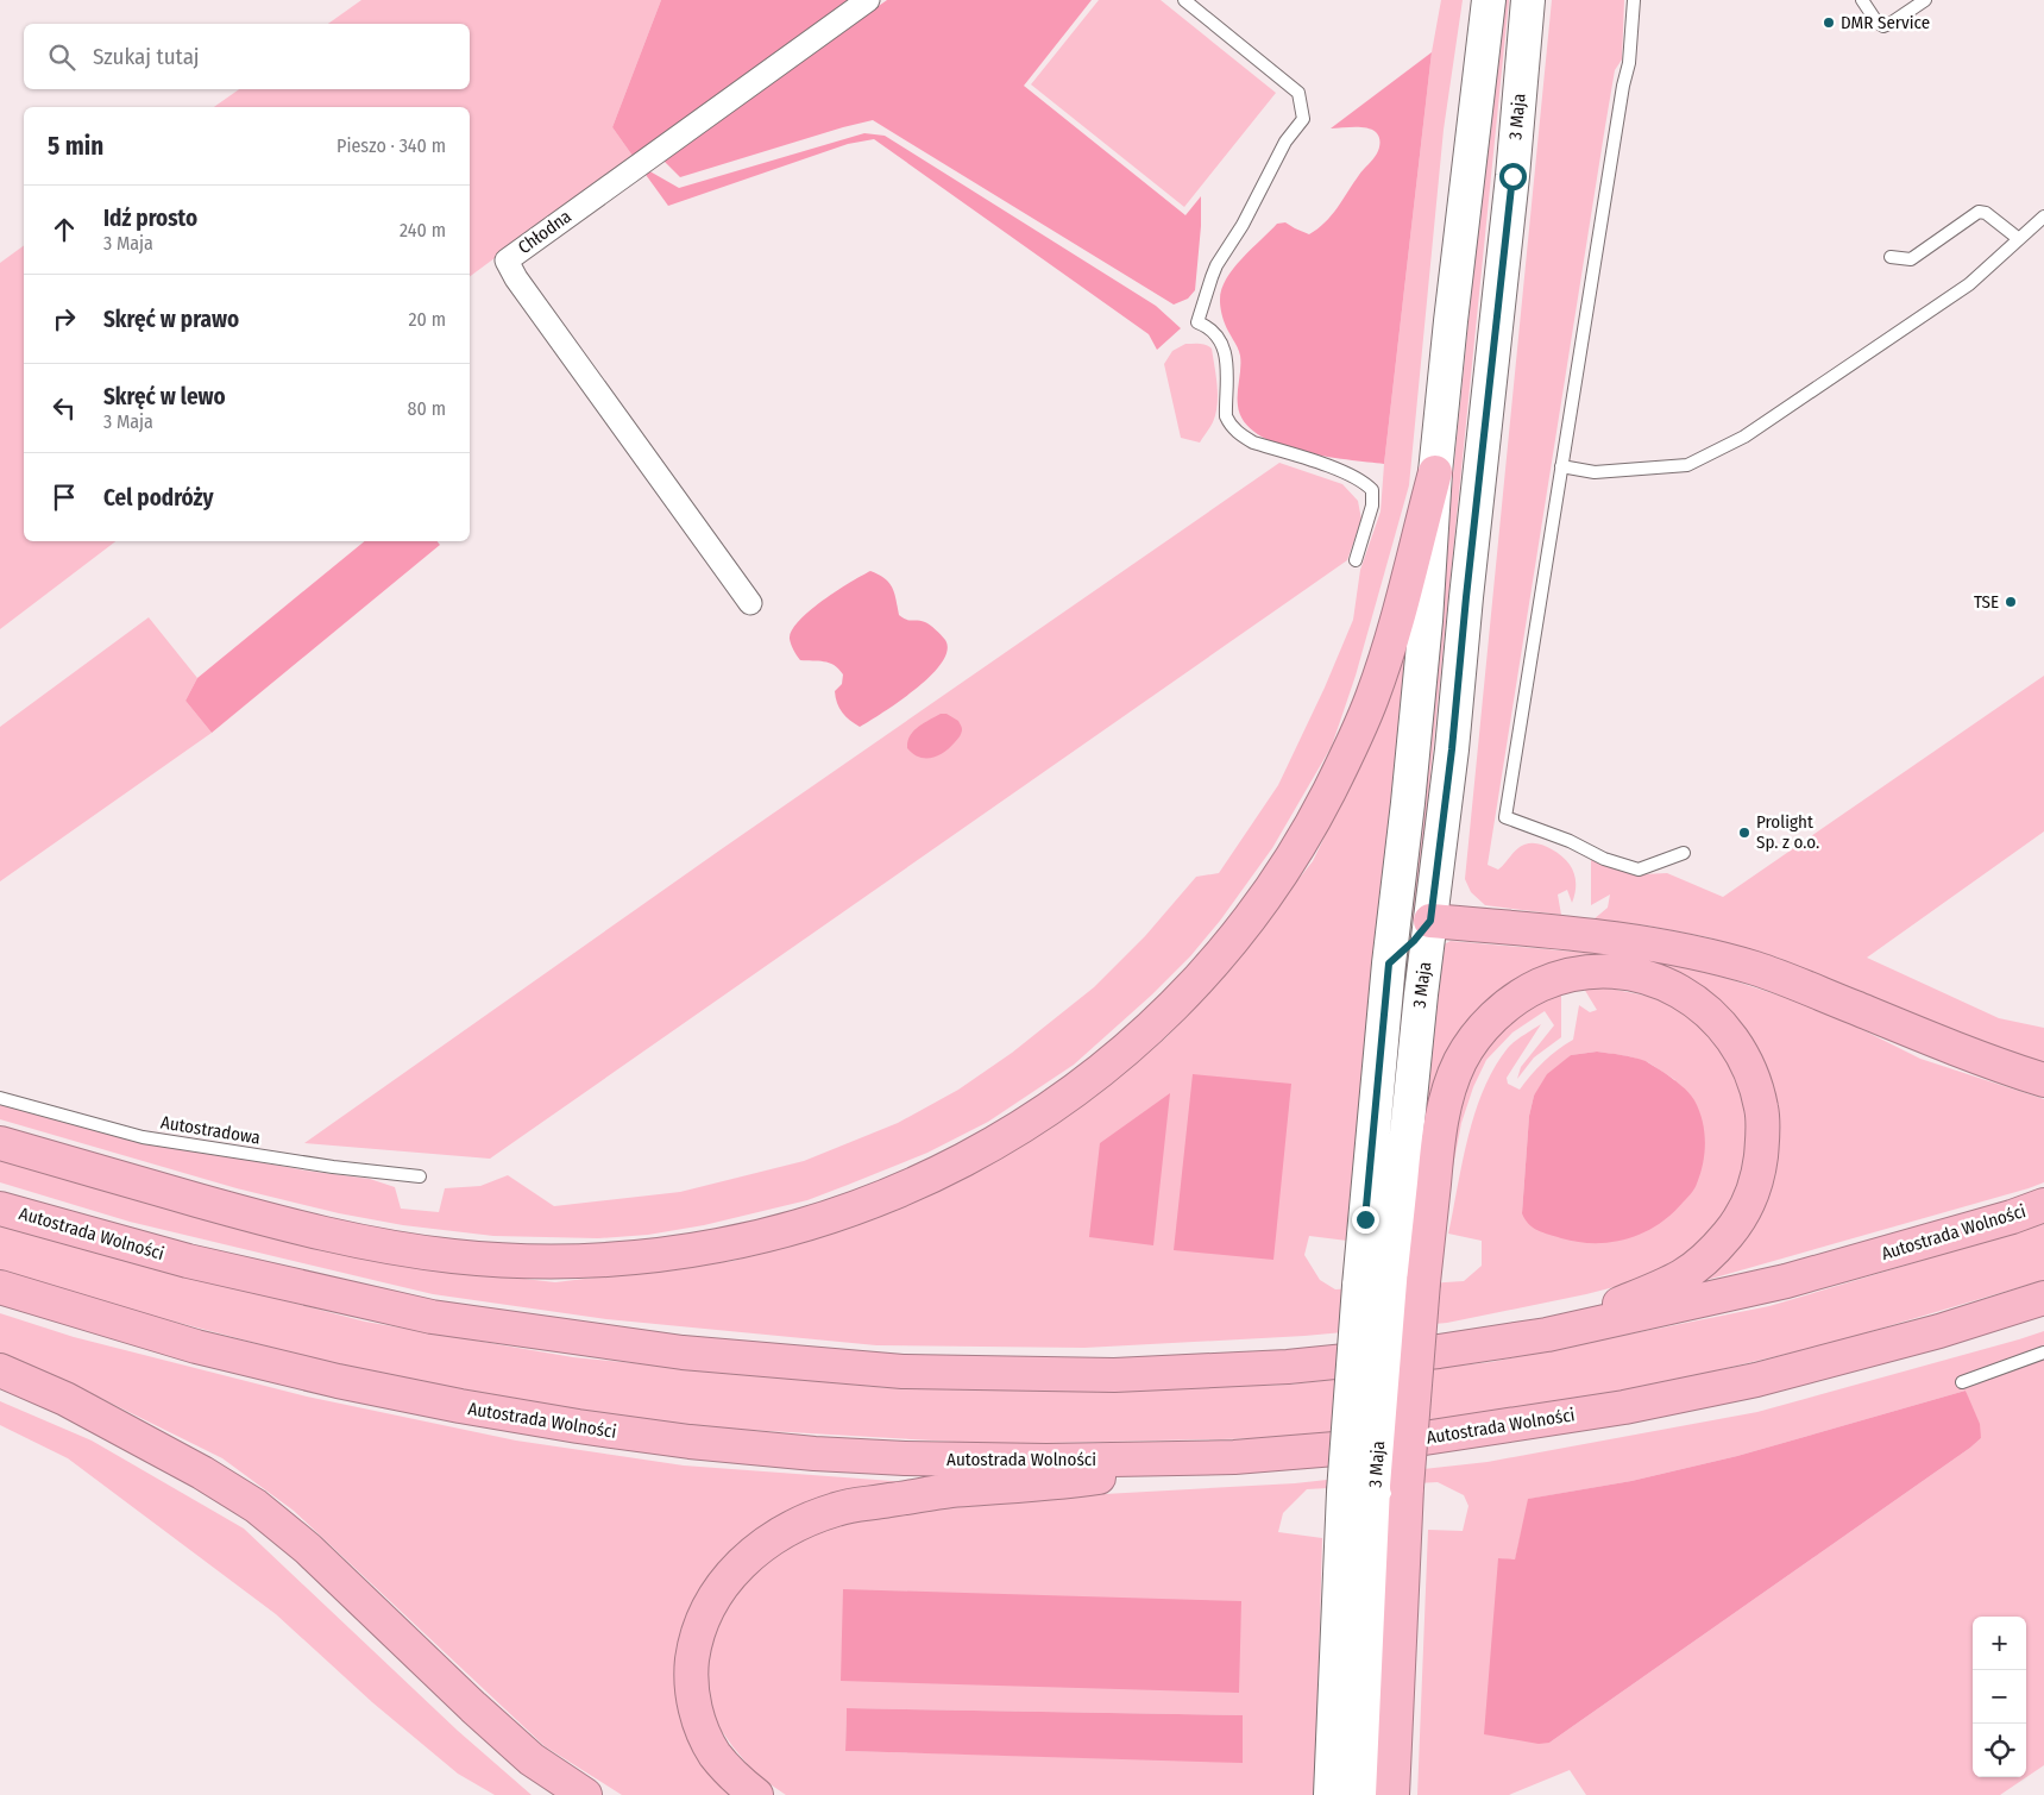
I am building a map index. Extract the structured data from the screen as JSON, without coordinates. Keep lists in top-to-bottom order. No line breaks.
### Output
{"streets":{"highway":["Autostrada Wolności"],"main road":["3 Maja"],"street":["Chłodna"],"lane":["Autostradowa"]},"places":["DMR Service","TSE","Prolight Sp. z o.o."],"page":{"search":"Szukaj tutaj","heading":["5 min","Pieszo · 340 m"],"list":[["Idź prosto","3 Maja","240 m"],["Skręć w prawo","20 m"],["Skręć w lewo","3 Maja","80 m"],"Cel podróży"],"map_buttons":["+","−"]}}
